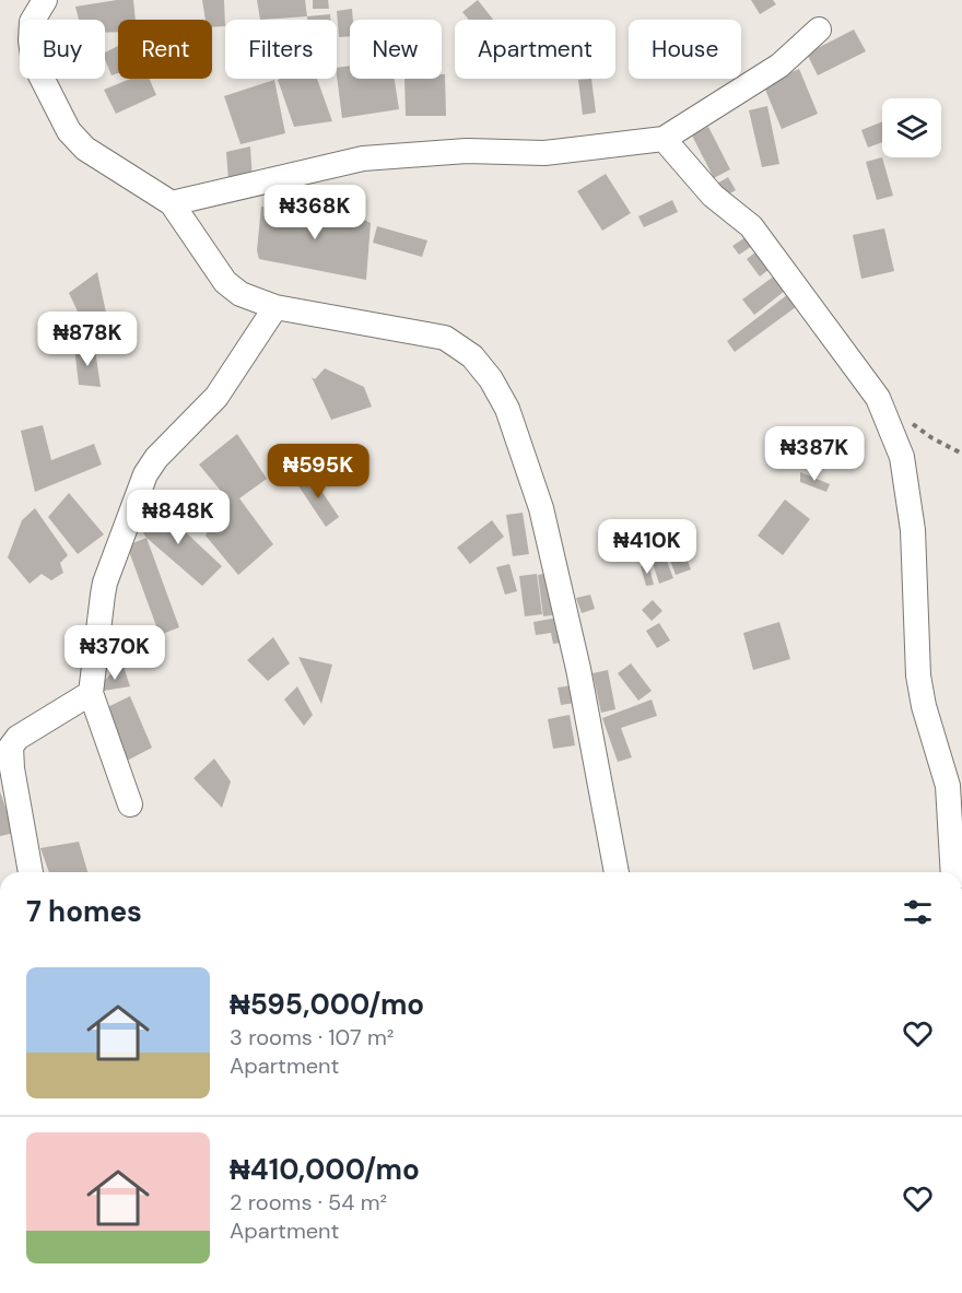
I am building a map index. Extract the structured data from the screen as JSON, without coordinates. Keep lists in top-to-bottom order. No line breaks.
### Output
{"page":{"chip":["Buy","Rent","Filters","New","Apartment","House"],"price":["₦368K","₦878K","₦387K","₦595K","₦848K","₦410K","₦370K"],"heading":"7 homes","list":[{"name":"₦595,000/mo","note":"3 rooms · 107 m² · Apartment"},{"name":"₦410,000/mo","note":"2 rooms · 54 m² · Apartment"}]}}
